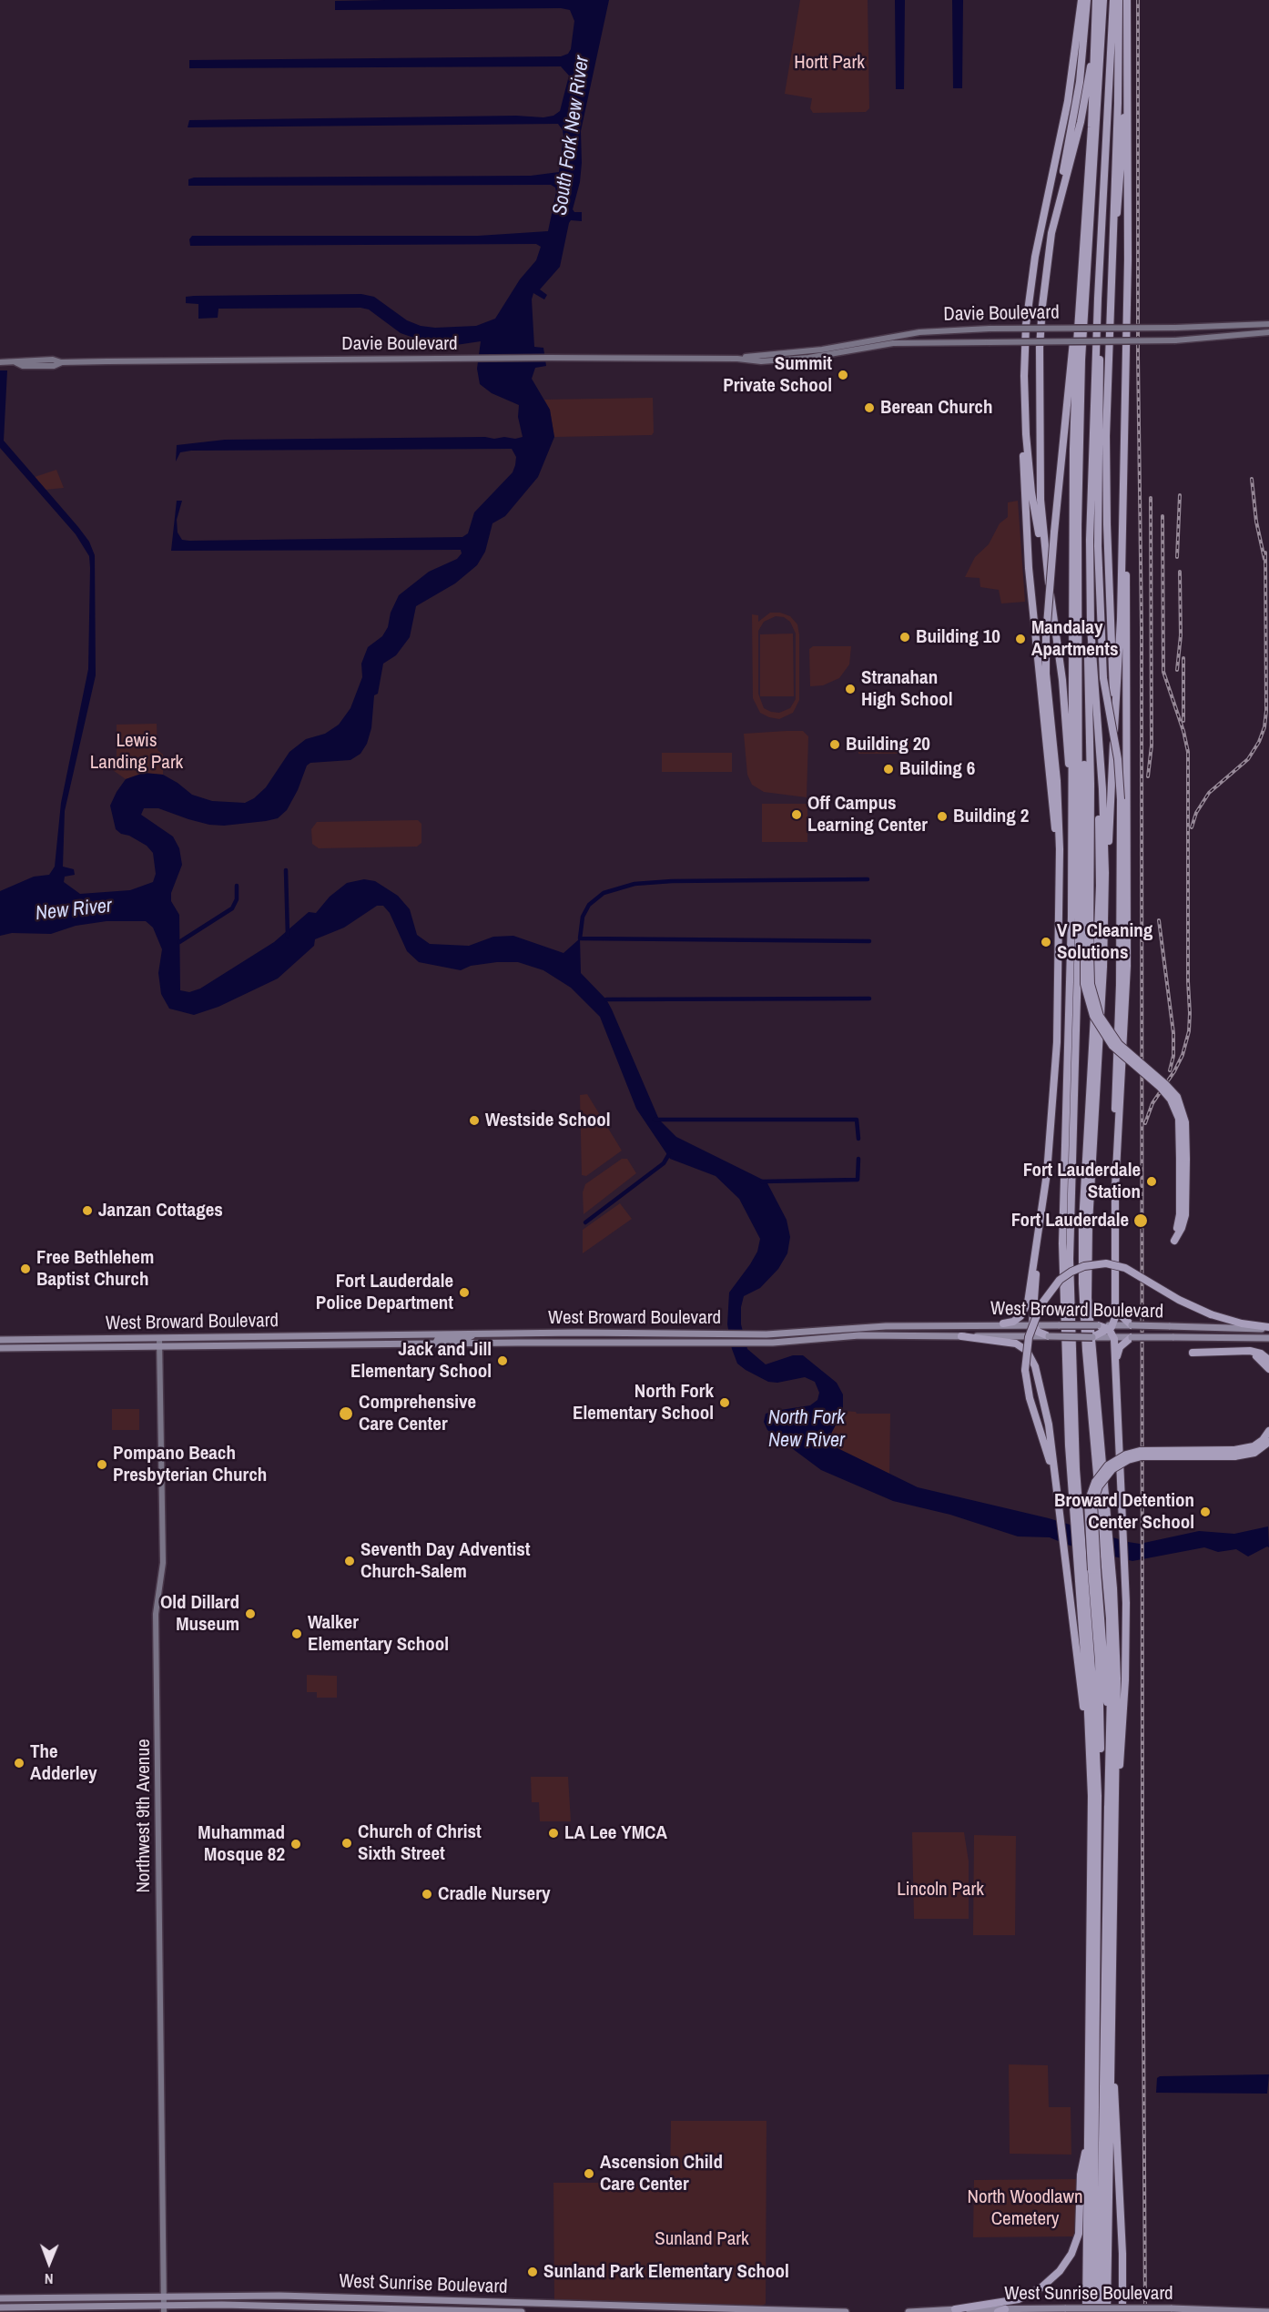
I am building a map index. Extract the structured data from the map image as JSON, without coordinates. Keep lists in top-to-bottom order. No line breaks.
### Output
{"streets":{"main road":["Davie Boulevard","West Broward Boulevard","Northwest 9th Avenue","West Sunrise Boulevard"]},"crossings":[["West Broward Boulevard","Northwest 9th Avenue"],["Northwest 9th Avenue","West Sunrise Boulevard"]],"water":["South Fork New River","New River","North Fork New River"],"parks":["Hortt Park","Lewis Landing Park","Lincoln Park","North Woodlawn Cemetery","Sunland Park"],"places":["Summit Private School","Berean Church","Building 10","Mandalay Apartments","Stranahan High School","Building 20","Building 6","Off Campus Learning Center","Building 2","V P Cleaning Solutions","Westside School","Fort Lauderdale Station","Janzan Cottages","Fort Lauderdale","Free Bethlehem Baptist Church","Fort Lauderdale Police Department","Jack and Jill Elementary School","North Fork Elementary School","Comprehensive Care Center","Pompano Beach Presbyterian Church","Broward Detention Center School","Seventh Day Adventist Church-Salem","Old Dillard Museum","Walker Elementary School","The Adderley","LA Lee YMCA","Church of Christ Sixth Street","Muhammad Mosque 82","Cradle Nursery","Ascension Child Care Center","Sunland Park Elementary School"],"north":"bottom"}
